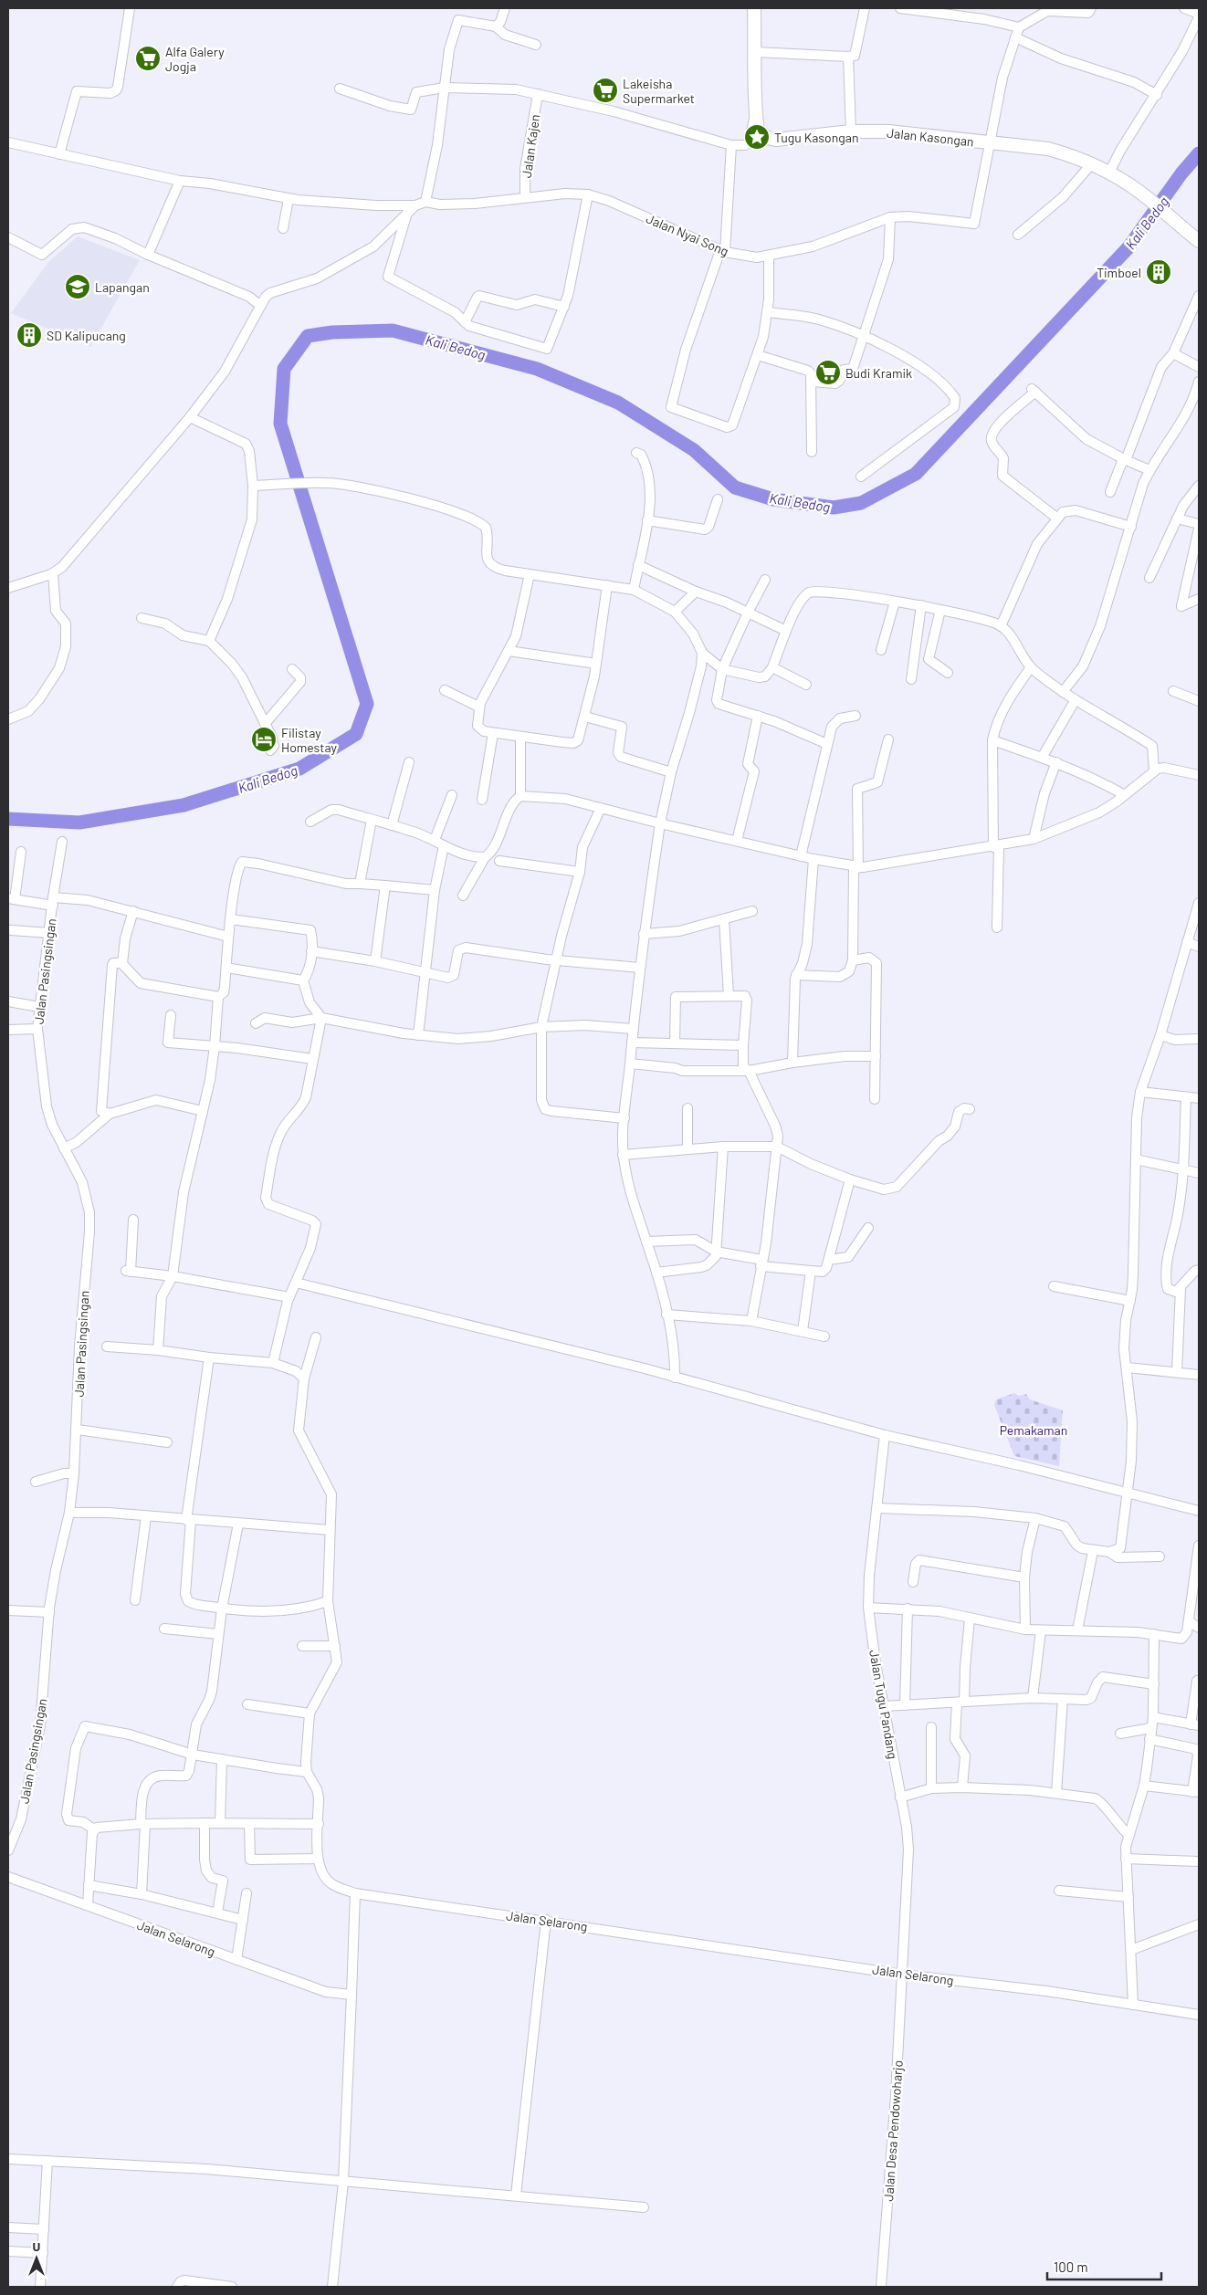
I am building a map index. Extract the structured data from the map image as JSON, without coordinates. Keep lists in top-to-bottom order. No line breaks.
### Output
{"streets":{"main road":["Jalan Kasongan"],"street":["Jalan Kajen","Jalan Nyai Song","Jalan Pasingsingan","Jalan Tugu Pandang","Jalan Selarong","Jalan Desa Pendowoharjo"]},"crossings":[["Jalan Kasongan","Jalan Nyai Song"],["Jalan Kajen","Jalan Nyai Song"],["Jalan Tugu Pandang","Jalan Selarong"],["Jalan Tugu Pandang","Jalan Desa Pendowoharjo"],["Jalan Selarong","Jalan Desa Pendowoharjo"]],"water":["Kali Bedog"],"parks":["Pemakaman"],"places":{"supermarket":["Alfa Galery Jogja","Lakeisha Supermarket","Budi Kramik"],"place":["Tugu Kasongan"],"building":["Timboel","SD Kalipucang"],"school or university":["Lapangan"],"hotel":["Filistay Homestay"]},"scale_bar":"100 m","north":"top"}
